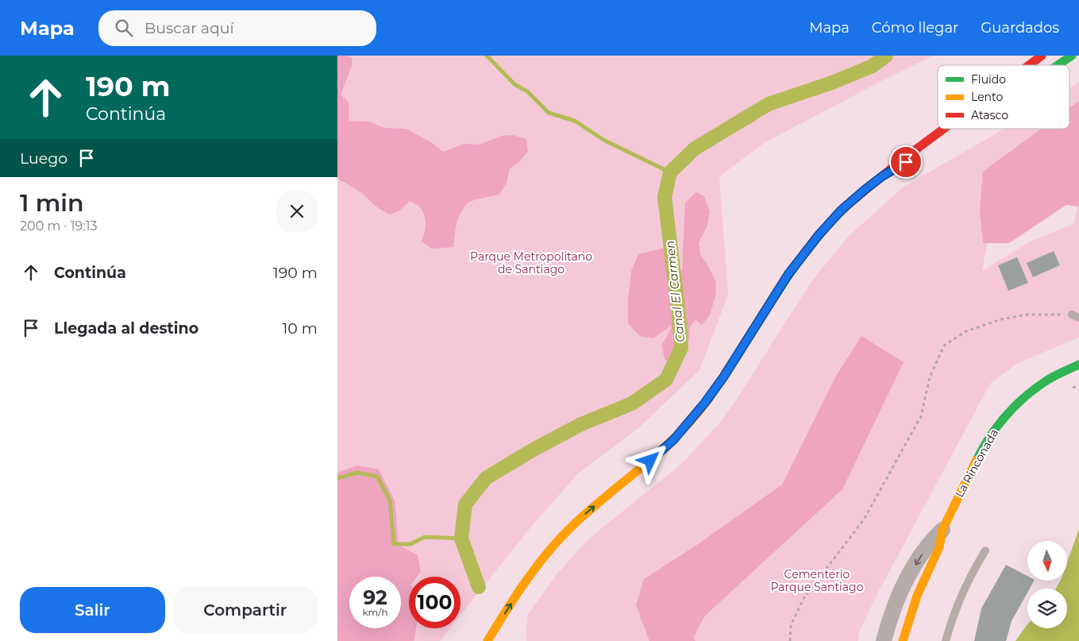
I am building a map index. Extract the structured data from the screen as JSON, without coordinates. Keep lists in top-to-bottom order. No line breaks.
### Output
{"streets":{"main road":["La Rinconada"]},"water":["Canal El Carmen"],"parks":["Parque Metropolitano de Santiago","Cementerio Parque Santiago"],"legend":["Fluido","Lento","Atasco"],"north":"bottom","page":{"header":"Mapa","search":"Buscar aquí","nav":["Mapa","Cómo llegar","Guardados"],"turn":["190 m","Continúa"],"then":"Luego","heading":["1 min","200 m · 19:13"],"list":[{"name":"Continúa","value":"190 m"},{"name":"Llegada al destino","value":"10 m"}],"speed":"92 km/h","limit":"100","buttons":["Salir","Compartir"]}}
